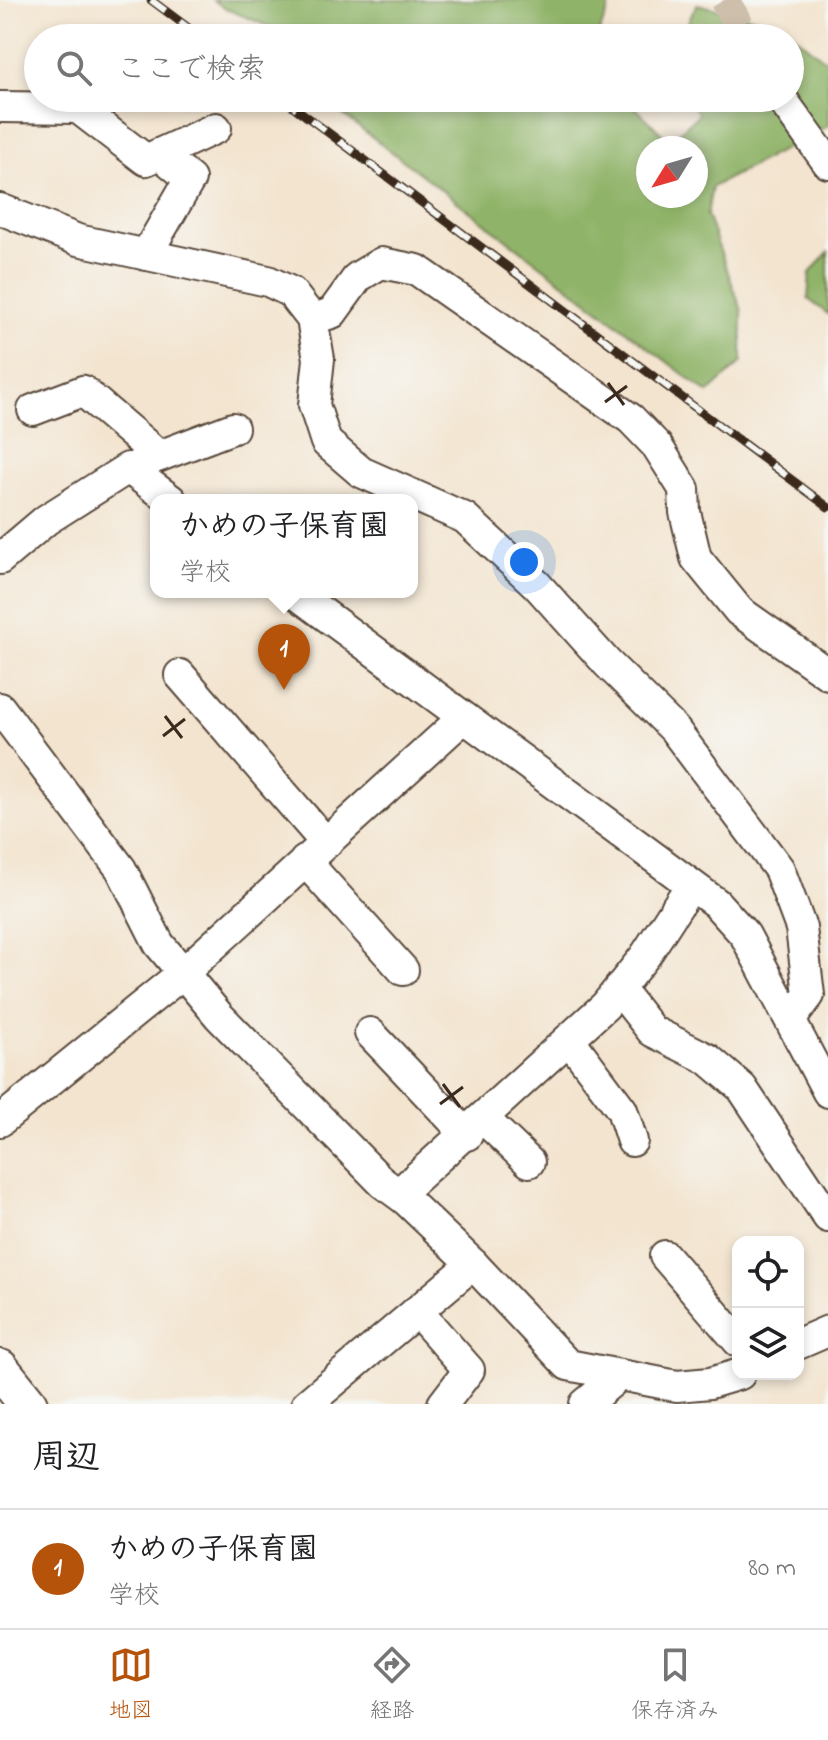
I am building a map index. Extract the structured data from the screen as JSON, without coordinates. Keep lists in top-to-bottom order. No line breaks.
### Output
{"north":"bottom left","page":{"search":"ここで検索","popup":["かめの子保育園","学校"],"pins":"1","heading":"周辺","list":[{"mark":"1","name":"かめの子保育園","note":"学校","value":"80 m"}],"nav":["地図","経路","保存済み"]}}
